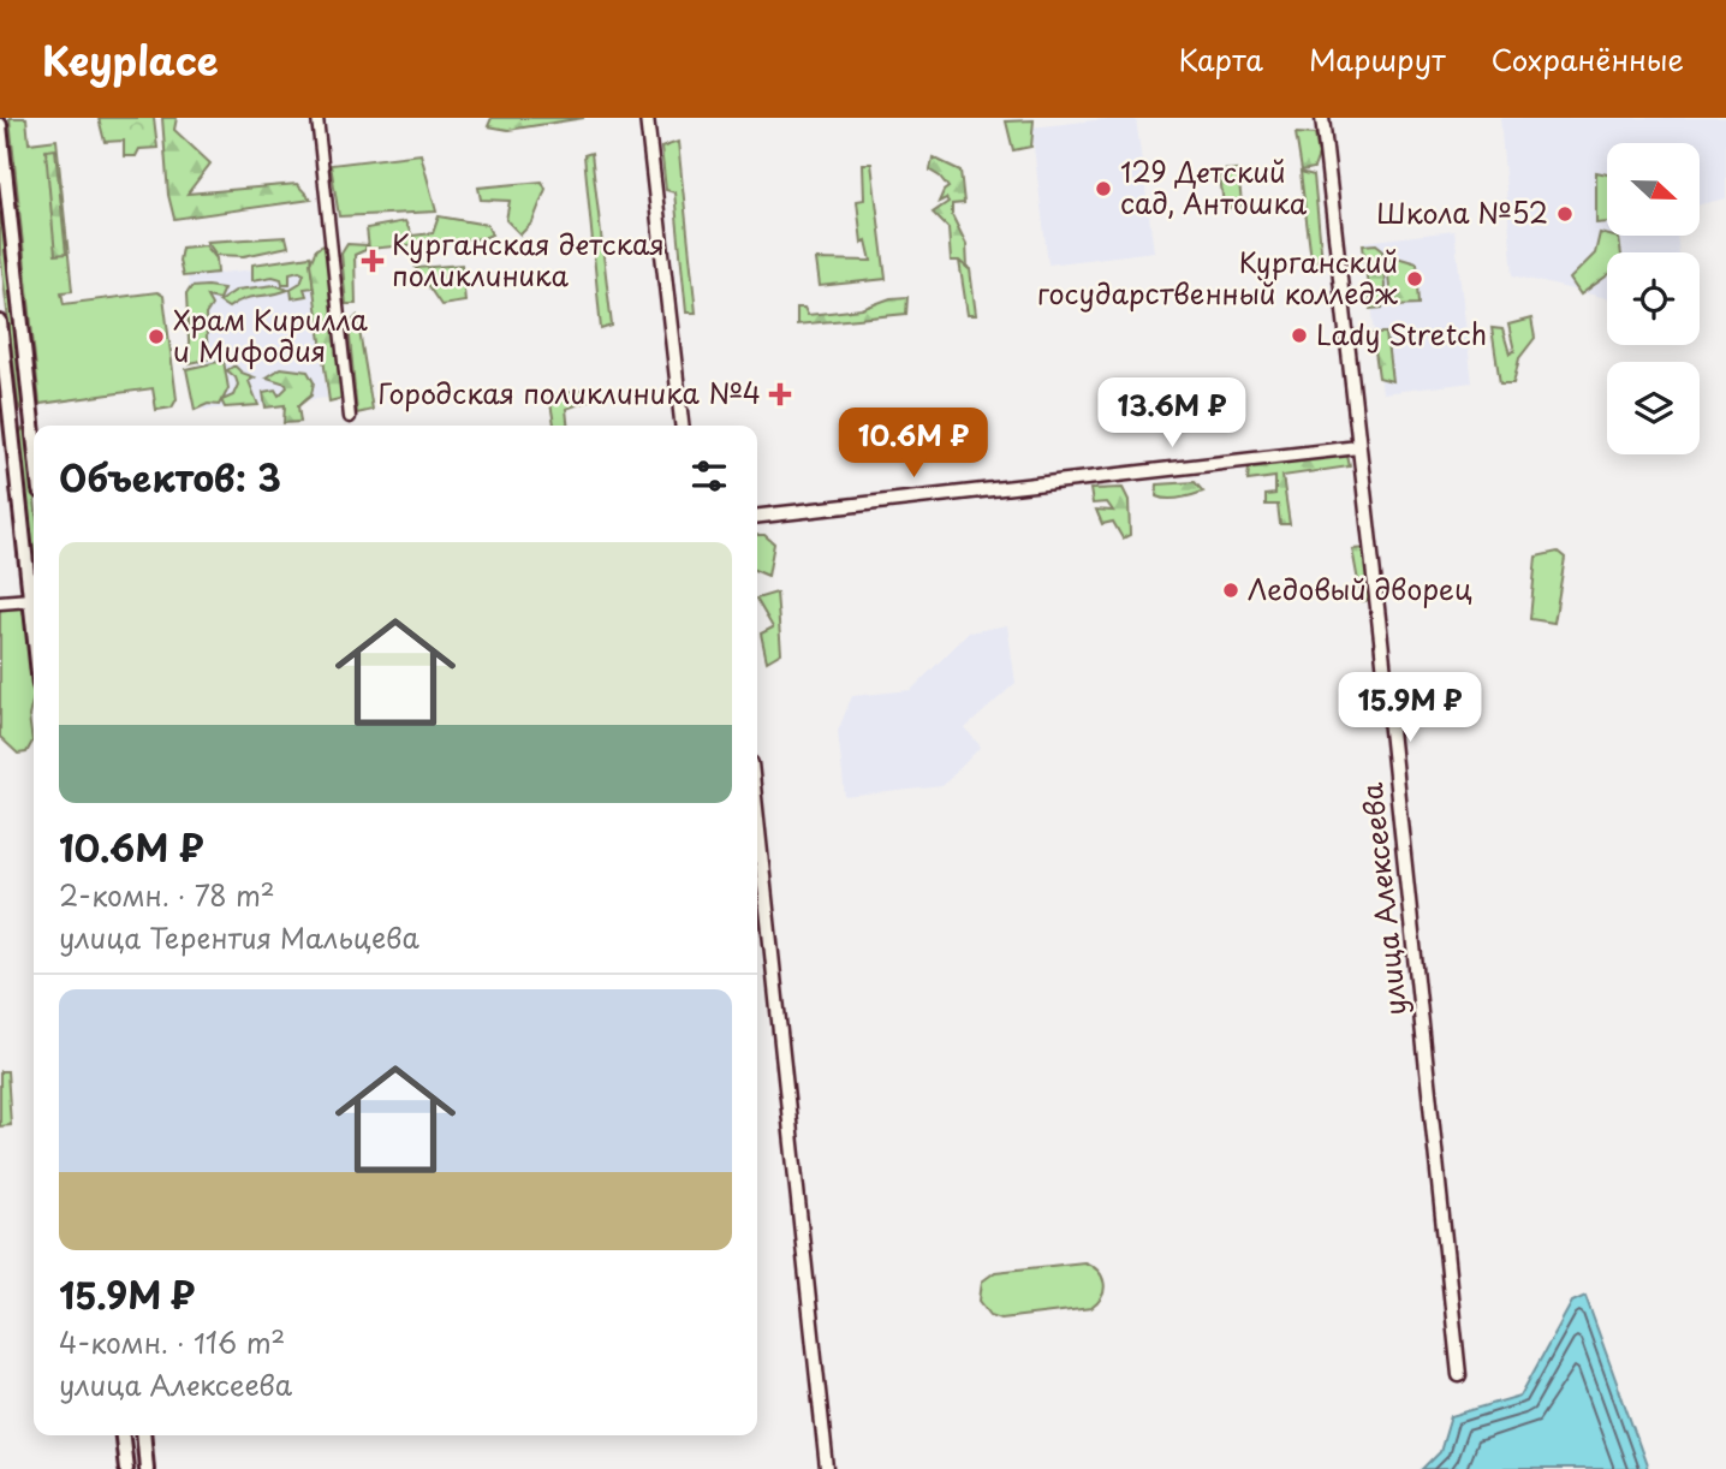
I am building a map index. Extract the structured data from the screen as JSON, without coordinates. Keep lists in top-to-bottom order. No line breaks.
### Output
{"streets":{"street":["улица Алексеева"]},"places":{"other":["129 Детский сад, Антошка","Школа №52","Курганский государственный колледж","Lady Stretch","Храм Кирилла и Мифодия","Ледовый дворец"],"health":["Курганская детская поликлиника","Городская поликлиника №4"]},"north":"right","page":{"header":"Keyplace","nav":["Карта","Маршрут","Сохранённые"],"price":["13.6M ₽","10.6M ₽","15.9M ₽"],"heading":"Объектов: 3","list":[{"name":"10.6M ₽","note":"2-комн. · 78 m² · улица Терентия Мальцева"},{"name":"15.9M ₽","note":"4-комн. · 116 m² · улица Алексеева"}]}}
